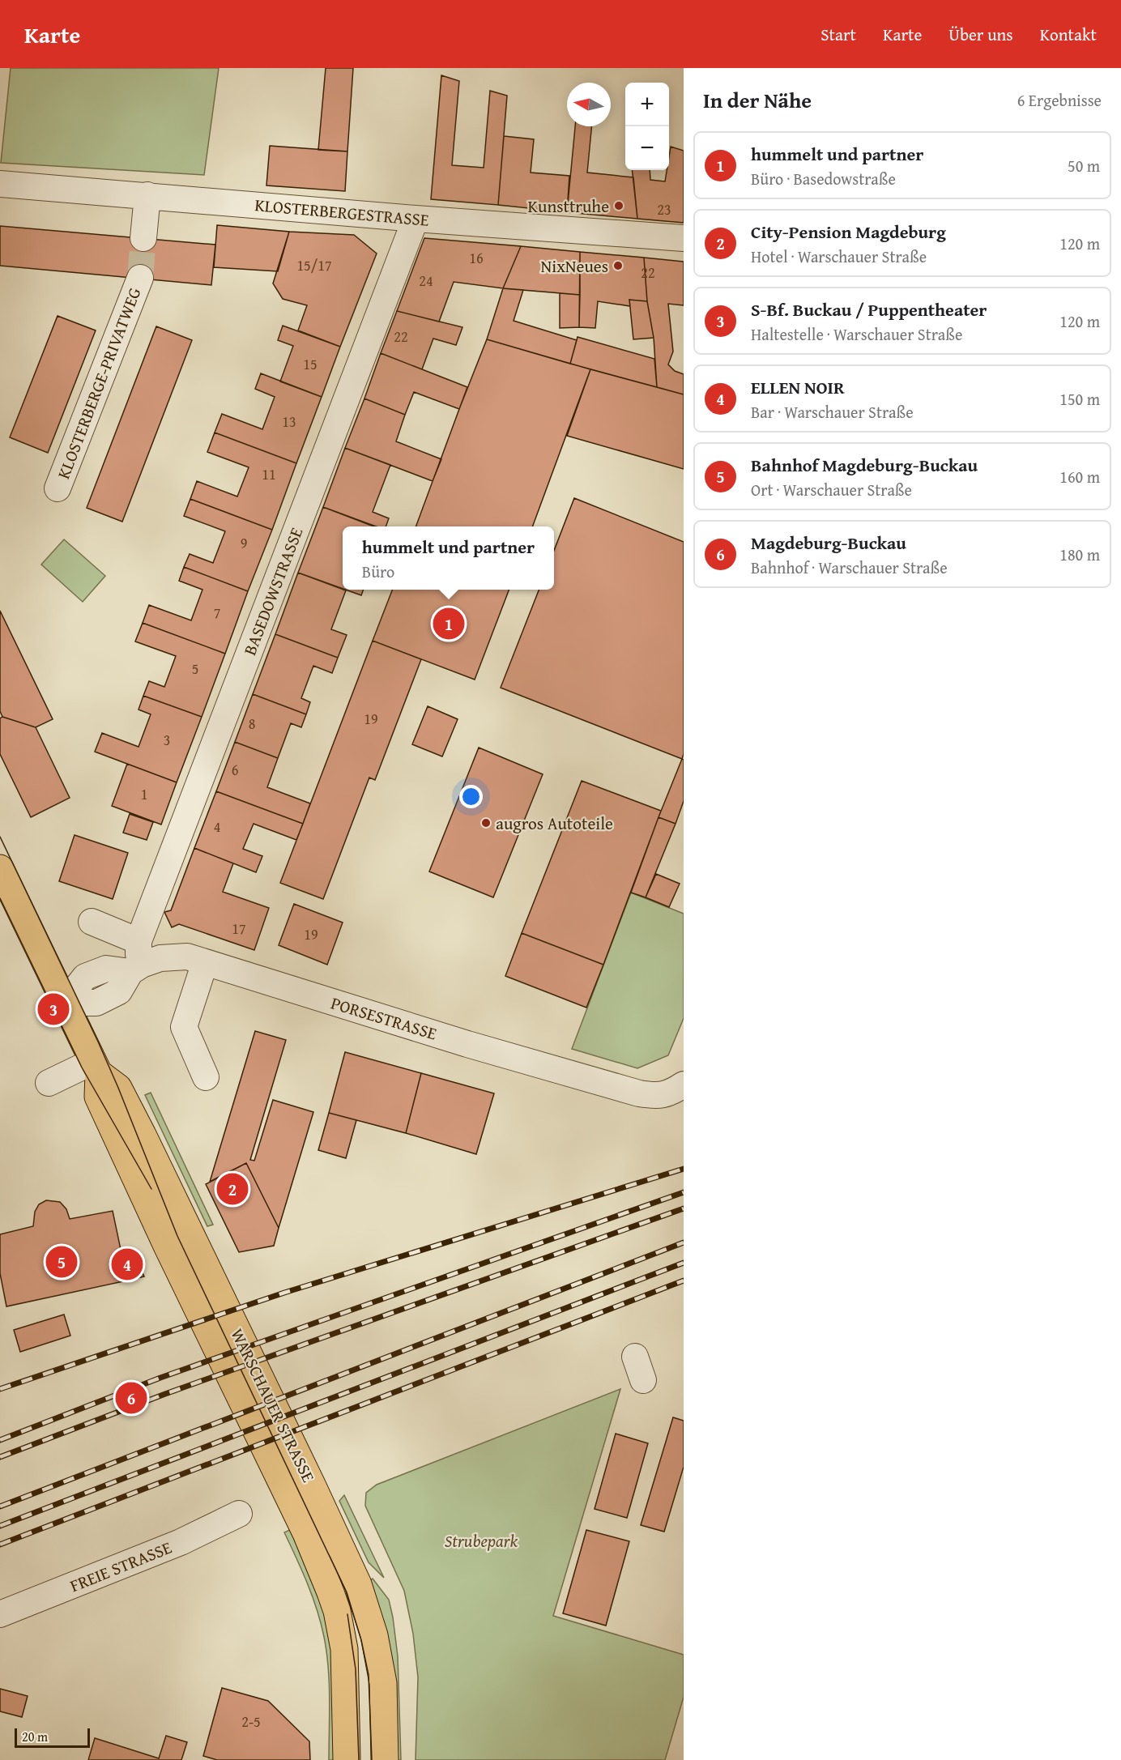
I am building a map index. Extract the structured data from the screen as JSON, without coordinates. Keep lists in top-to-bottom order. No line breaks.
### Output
{"streets":{"main road":["WARSCHAUER STRASSE"],"street":["KLOSTERBERGESTRASSE","KLOSTERBERGE-PRIVATWEG","BASEDOWSTRASSE","PORSESTRASSE","FREIE STRASSE"]},"crossings":[["KLOSTERBERGESTRASSE","BASEDOWSTRASSE"],["BASEDOWSTRASSE","PORSESTRASSE"],["PORSESTRASSE","WARSCHAUER STRASSE"]],"parks":["Strubepark"],"places":["Kunsttruhe","NixNeues","augros Autoteile"],"house_numbers":["23","16","15/17","22","24","22","15","13","11","9","7","5","19","8","3","6","1","4","17","19","2-5"],"scale_bar":"20 m","north":"left","page":{"header":"Karte","nav":["Start","Karte","Über uns","Kontakt"],"heading":["In der Nähe","6 Ergebnisse"],"map_buttons":["+","−"],"list":[{"mark":"1","name":"hummelt und partner","note":"Büro · Basedowstraße","value":"50 m"},{"mark":"2","name":"City-Pension Magdeburg","note":"Hotel · Warschauer Straße","value":"120 m"},{"mark":"3","name":"S-Bf. Buckau / Puppentheater","note":"Haltestelle · Warschauer Straße","value":"120 m"},{"mark":"4","name":"ELLEN NOIR","note":"Bar · Warschauer Straße","value":"150 m"},{"mark":"5","name":"Bahnhof Magdeburg-Buckau","note":"Ort · Warschauer Straße","value":"160 m"},{"mark":"6","name":"Magdeburg-Buckau","note":"Bahnhof · Warschauer Straße","value":"180 m"}],"popup":["hummelt und partner","Büro"],"pins":["1","3","2","5","4","6"],"scale":"20 m"}}
